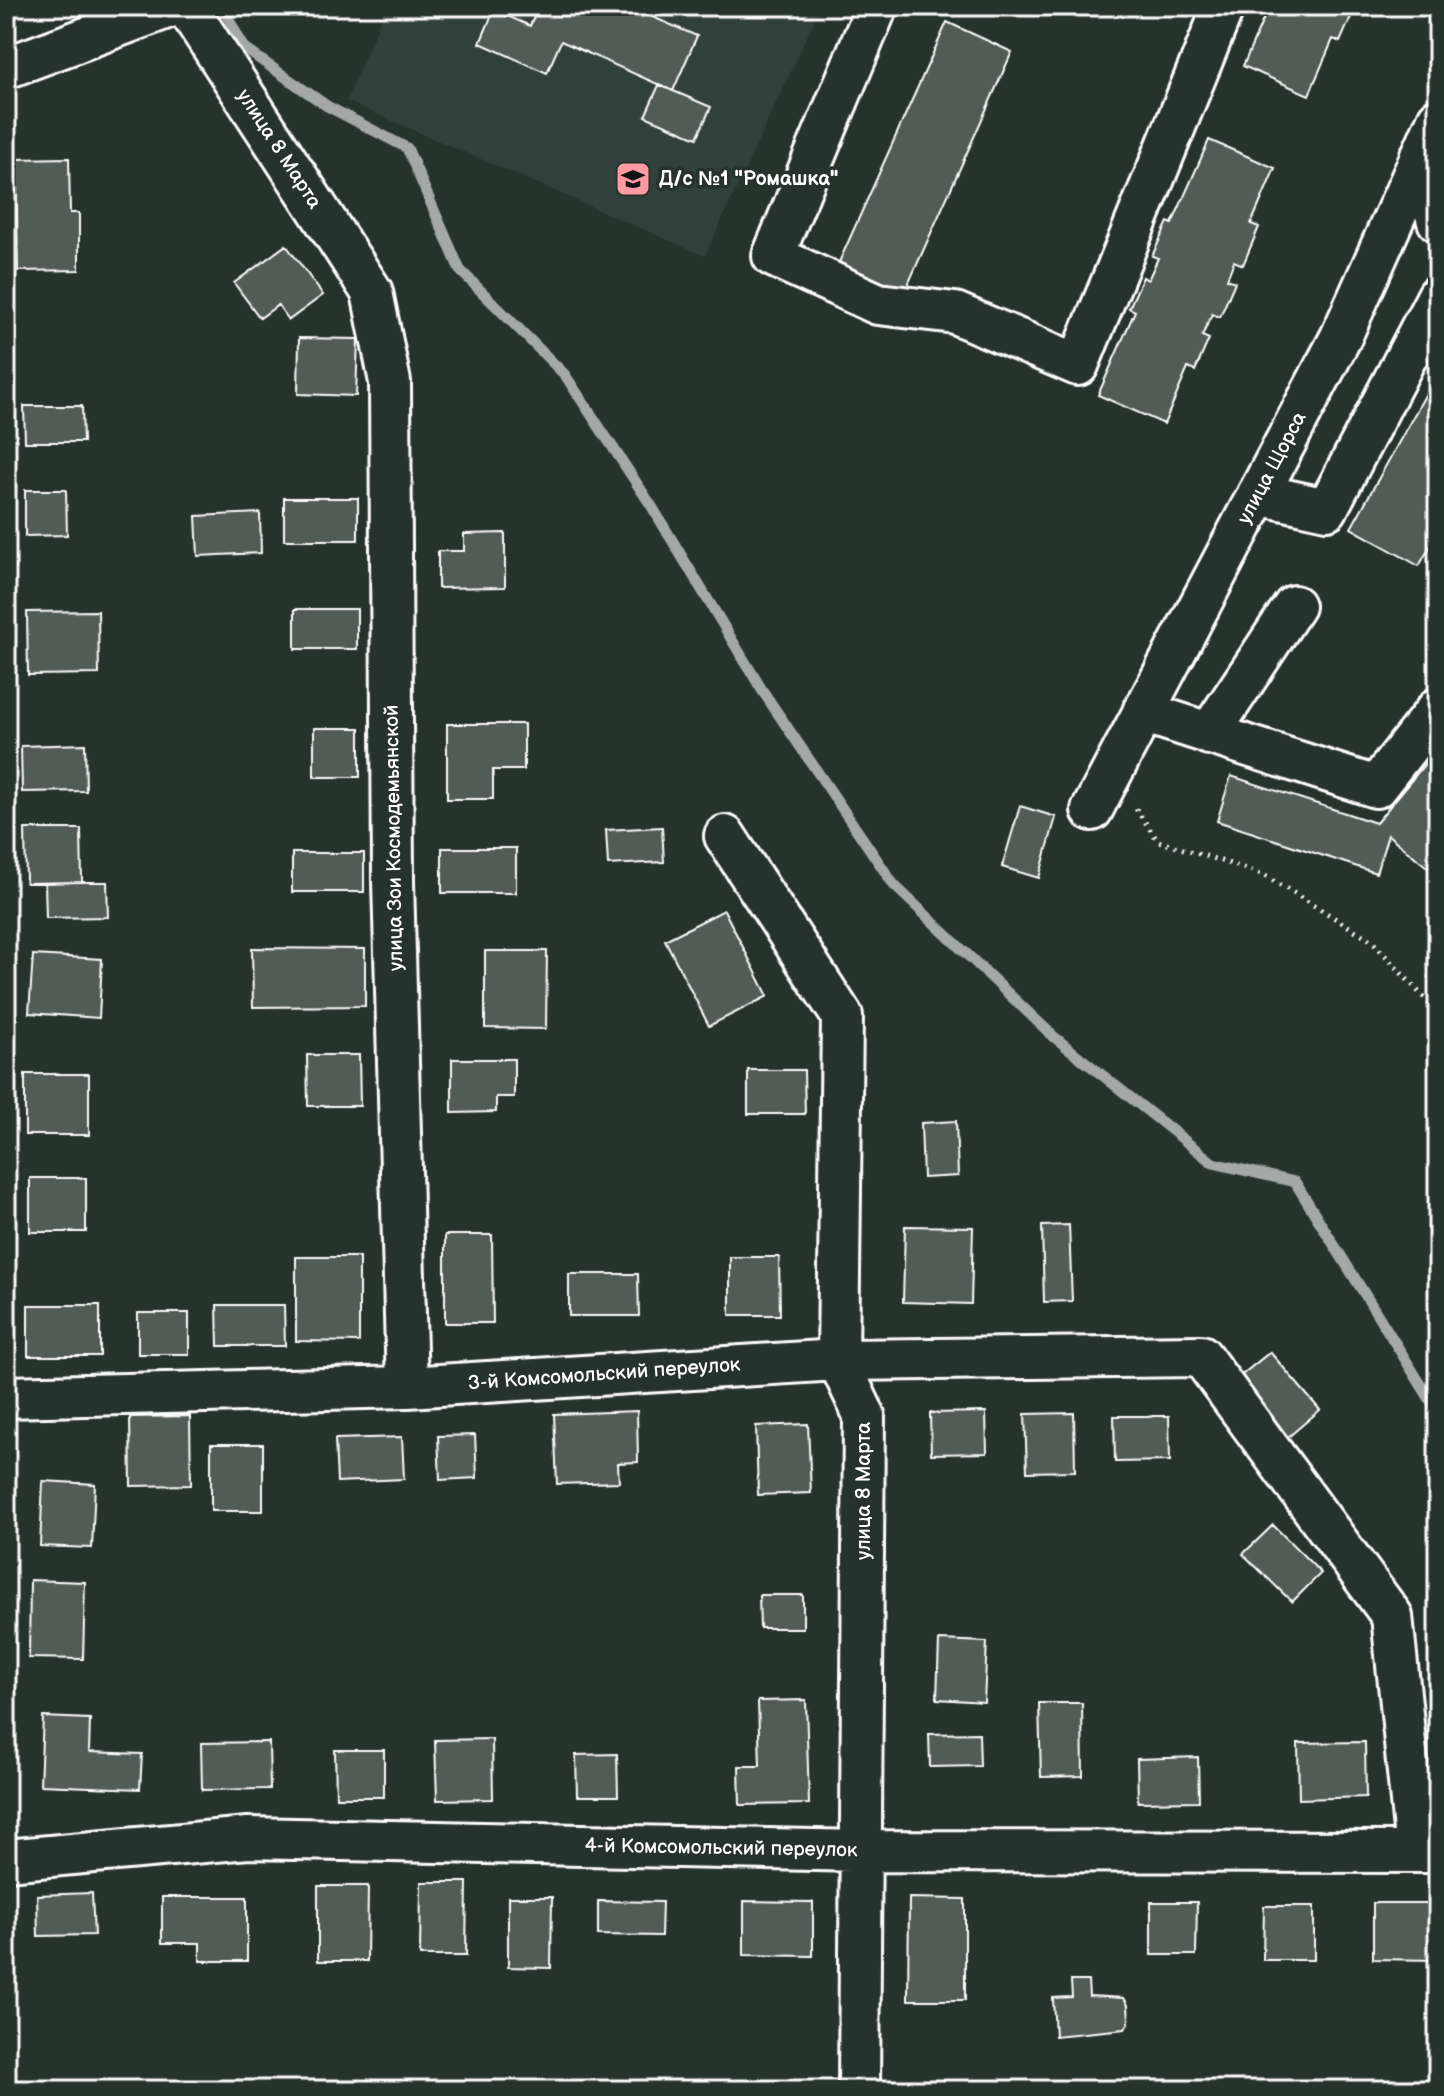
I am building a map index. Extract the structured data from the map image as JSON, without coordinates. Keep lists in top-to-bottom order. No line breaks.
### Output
{"streets":{"street":["улица 8 Марта","улица Щорса","улица Зои Космодемьянской","3-й Комсомольский переулок","4-й Комсомольский переулок"]},"crossings":[["улица 8 Марта","улица Зои Космодемьянской"],["улица 8 Марта","3-й Комсомольский переулок"],["улица 8 Марта","4-й Комсомольский переулок"],["улица Зои Космодемьянской","3-й Комсомольский переулок"],["3-й Комсомольский переулок","4-й Комсомольский переулок"]],"places":{"school or university":["Д/с №1 \"Ромашка\""]}}
